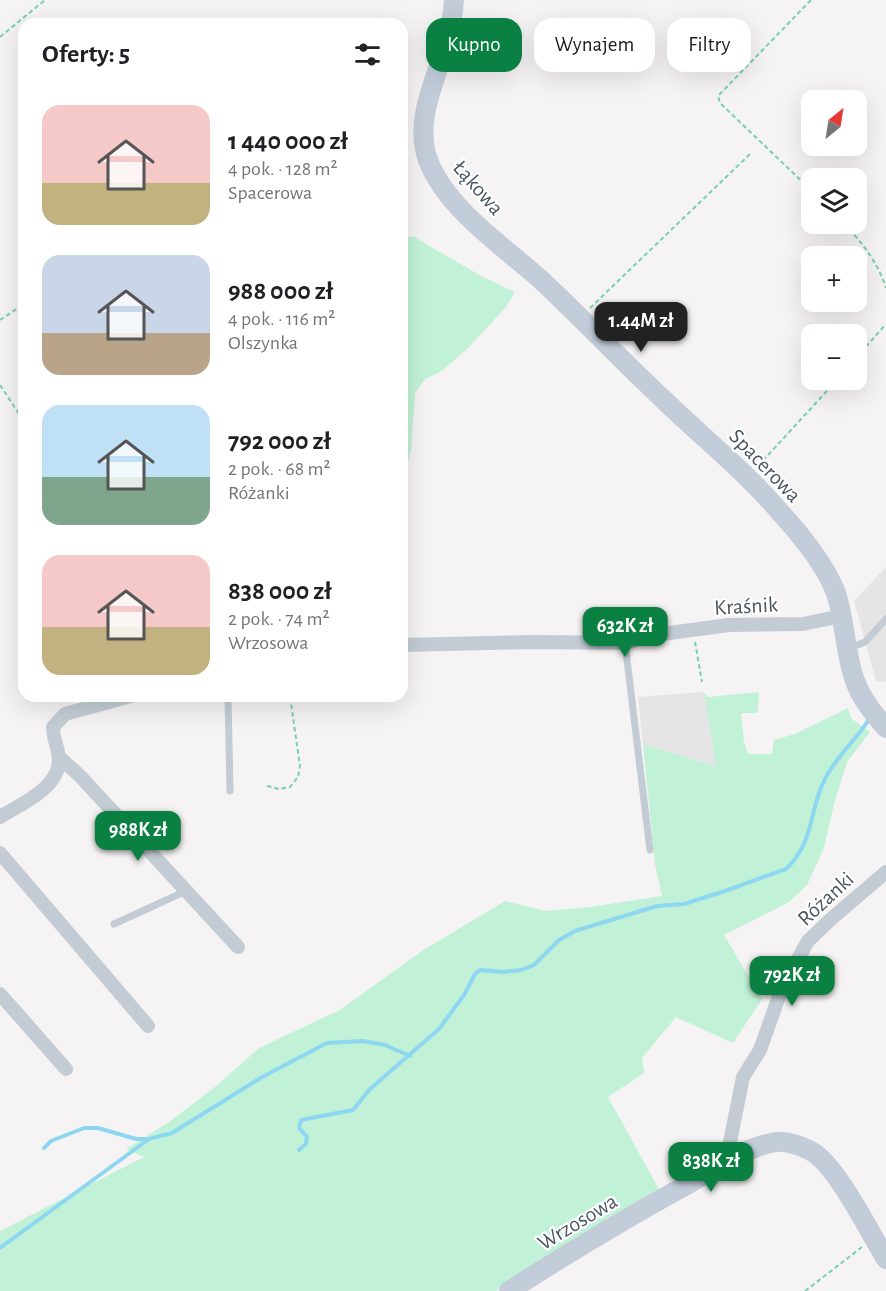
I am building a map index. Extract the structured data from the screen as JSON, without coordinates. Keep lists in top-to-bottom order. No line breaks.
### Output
{"streets":{"street":["Łąkowa","Spacerowa","Kraśnik","Różanki","Wrzosowa"]},"crossings":[["Łąkowa","Spacerowa"],["Spacerowa","Kraśnik"],["Różanki","Wrzosowa"]],"north":"top right","page":{"chip":["Kupno","Wynajem","Filtry"],"heading":"Oferty: 5","map_buttons":["+","−"],"list":[{"name":"1 440 000 zł","note":"4 pok. · 128 m² · Spacerowa"},{"name":"988 000 zł","note":"4 pok. · 116 m² · Olszynka"},{"name":"792 000 zł","note":"2 pok. · 68 m² · Różanki"},{"name":"838 000 zł","note":"2 pok. · 74 m² · Wrzosowa"}],"price":["1.44M zł","632K zł","988K zł","792K zł","838K zł"]}}
